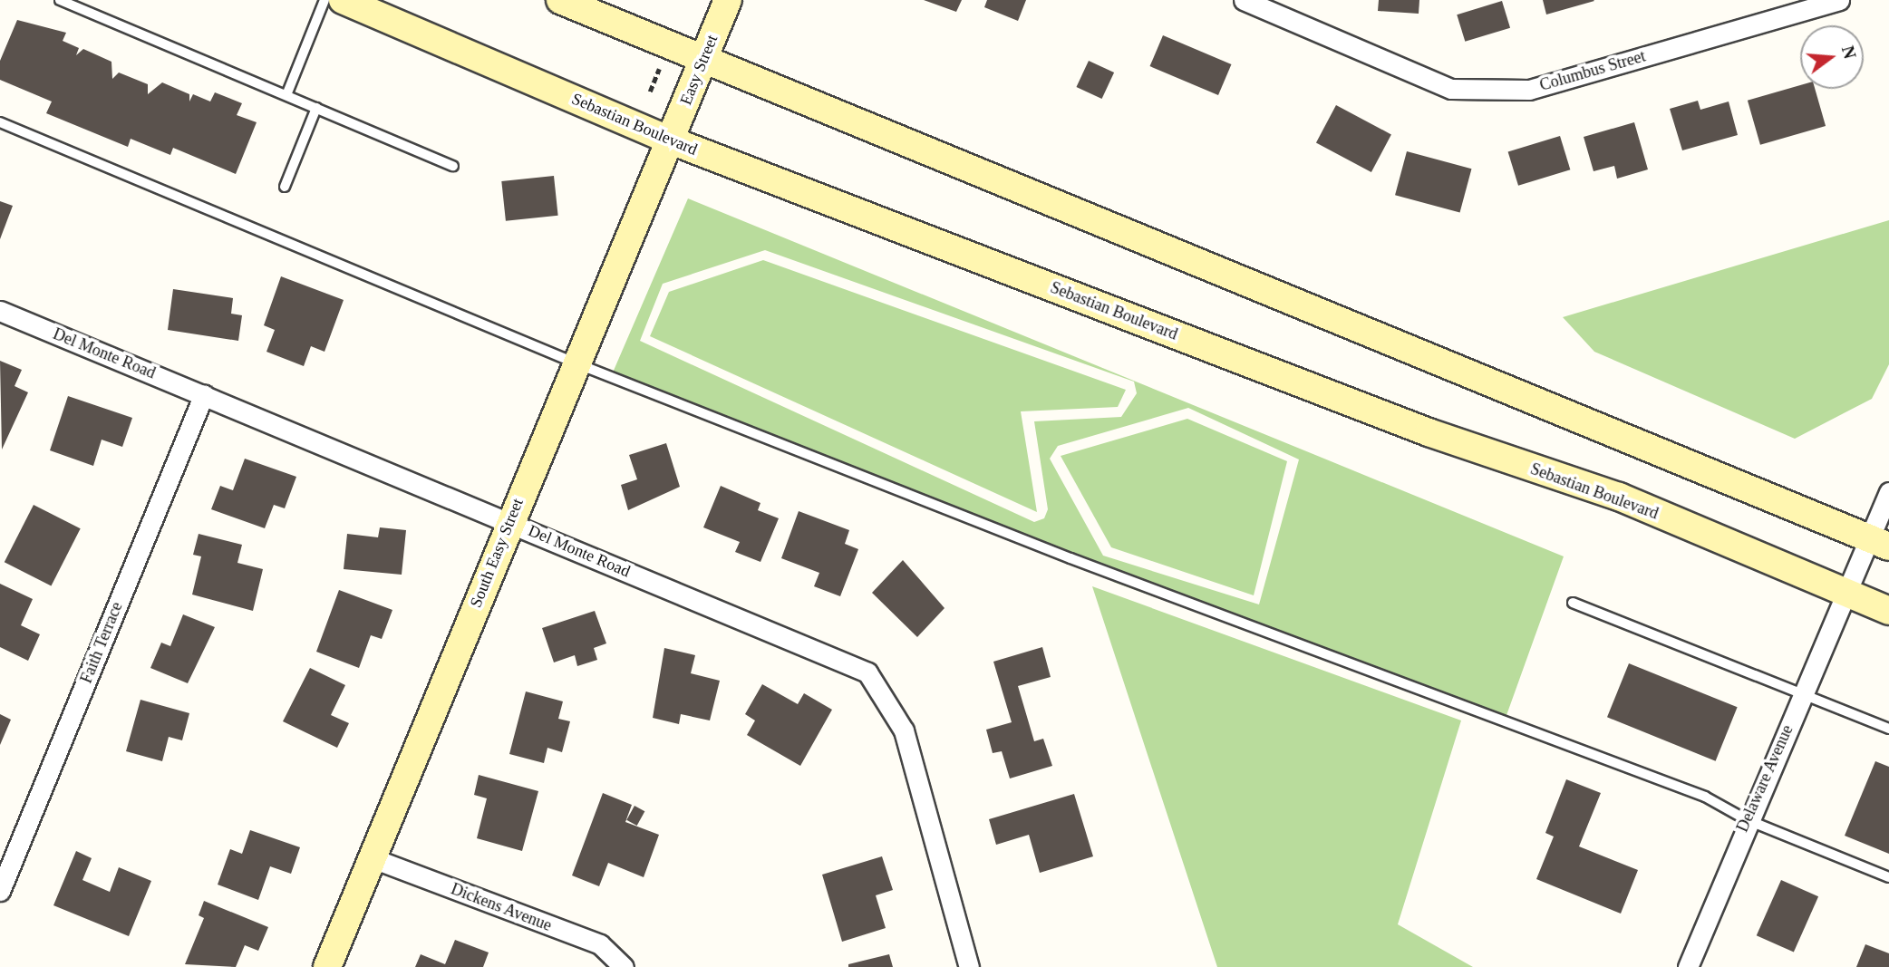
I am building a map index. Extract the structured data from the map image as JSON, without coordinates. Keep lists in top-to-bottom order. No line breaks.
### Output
{"streets":{"main road":["Easy Street","Sebastian Boulevard","South Easy Street"],"street":["Columbus Street","Del Monte Road","Faith Terrace","Delaware Avenue","Dickens Avenue"]},"crossings":[["Easy Street","Sebastian Boulevard"],["Easy Street","South Easy Street"],["Sebastian Boulevard","South Easy Street"],["Sebastian Boulevard","Delaware Avenue"],["Del Monte Road","South Easy Street"],["Del Monte Road","Faith Terrace"],["South Easy Street","Dickens Avenue"]],"north":"right"}
